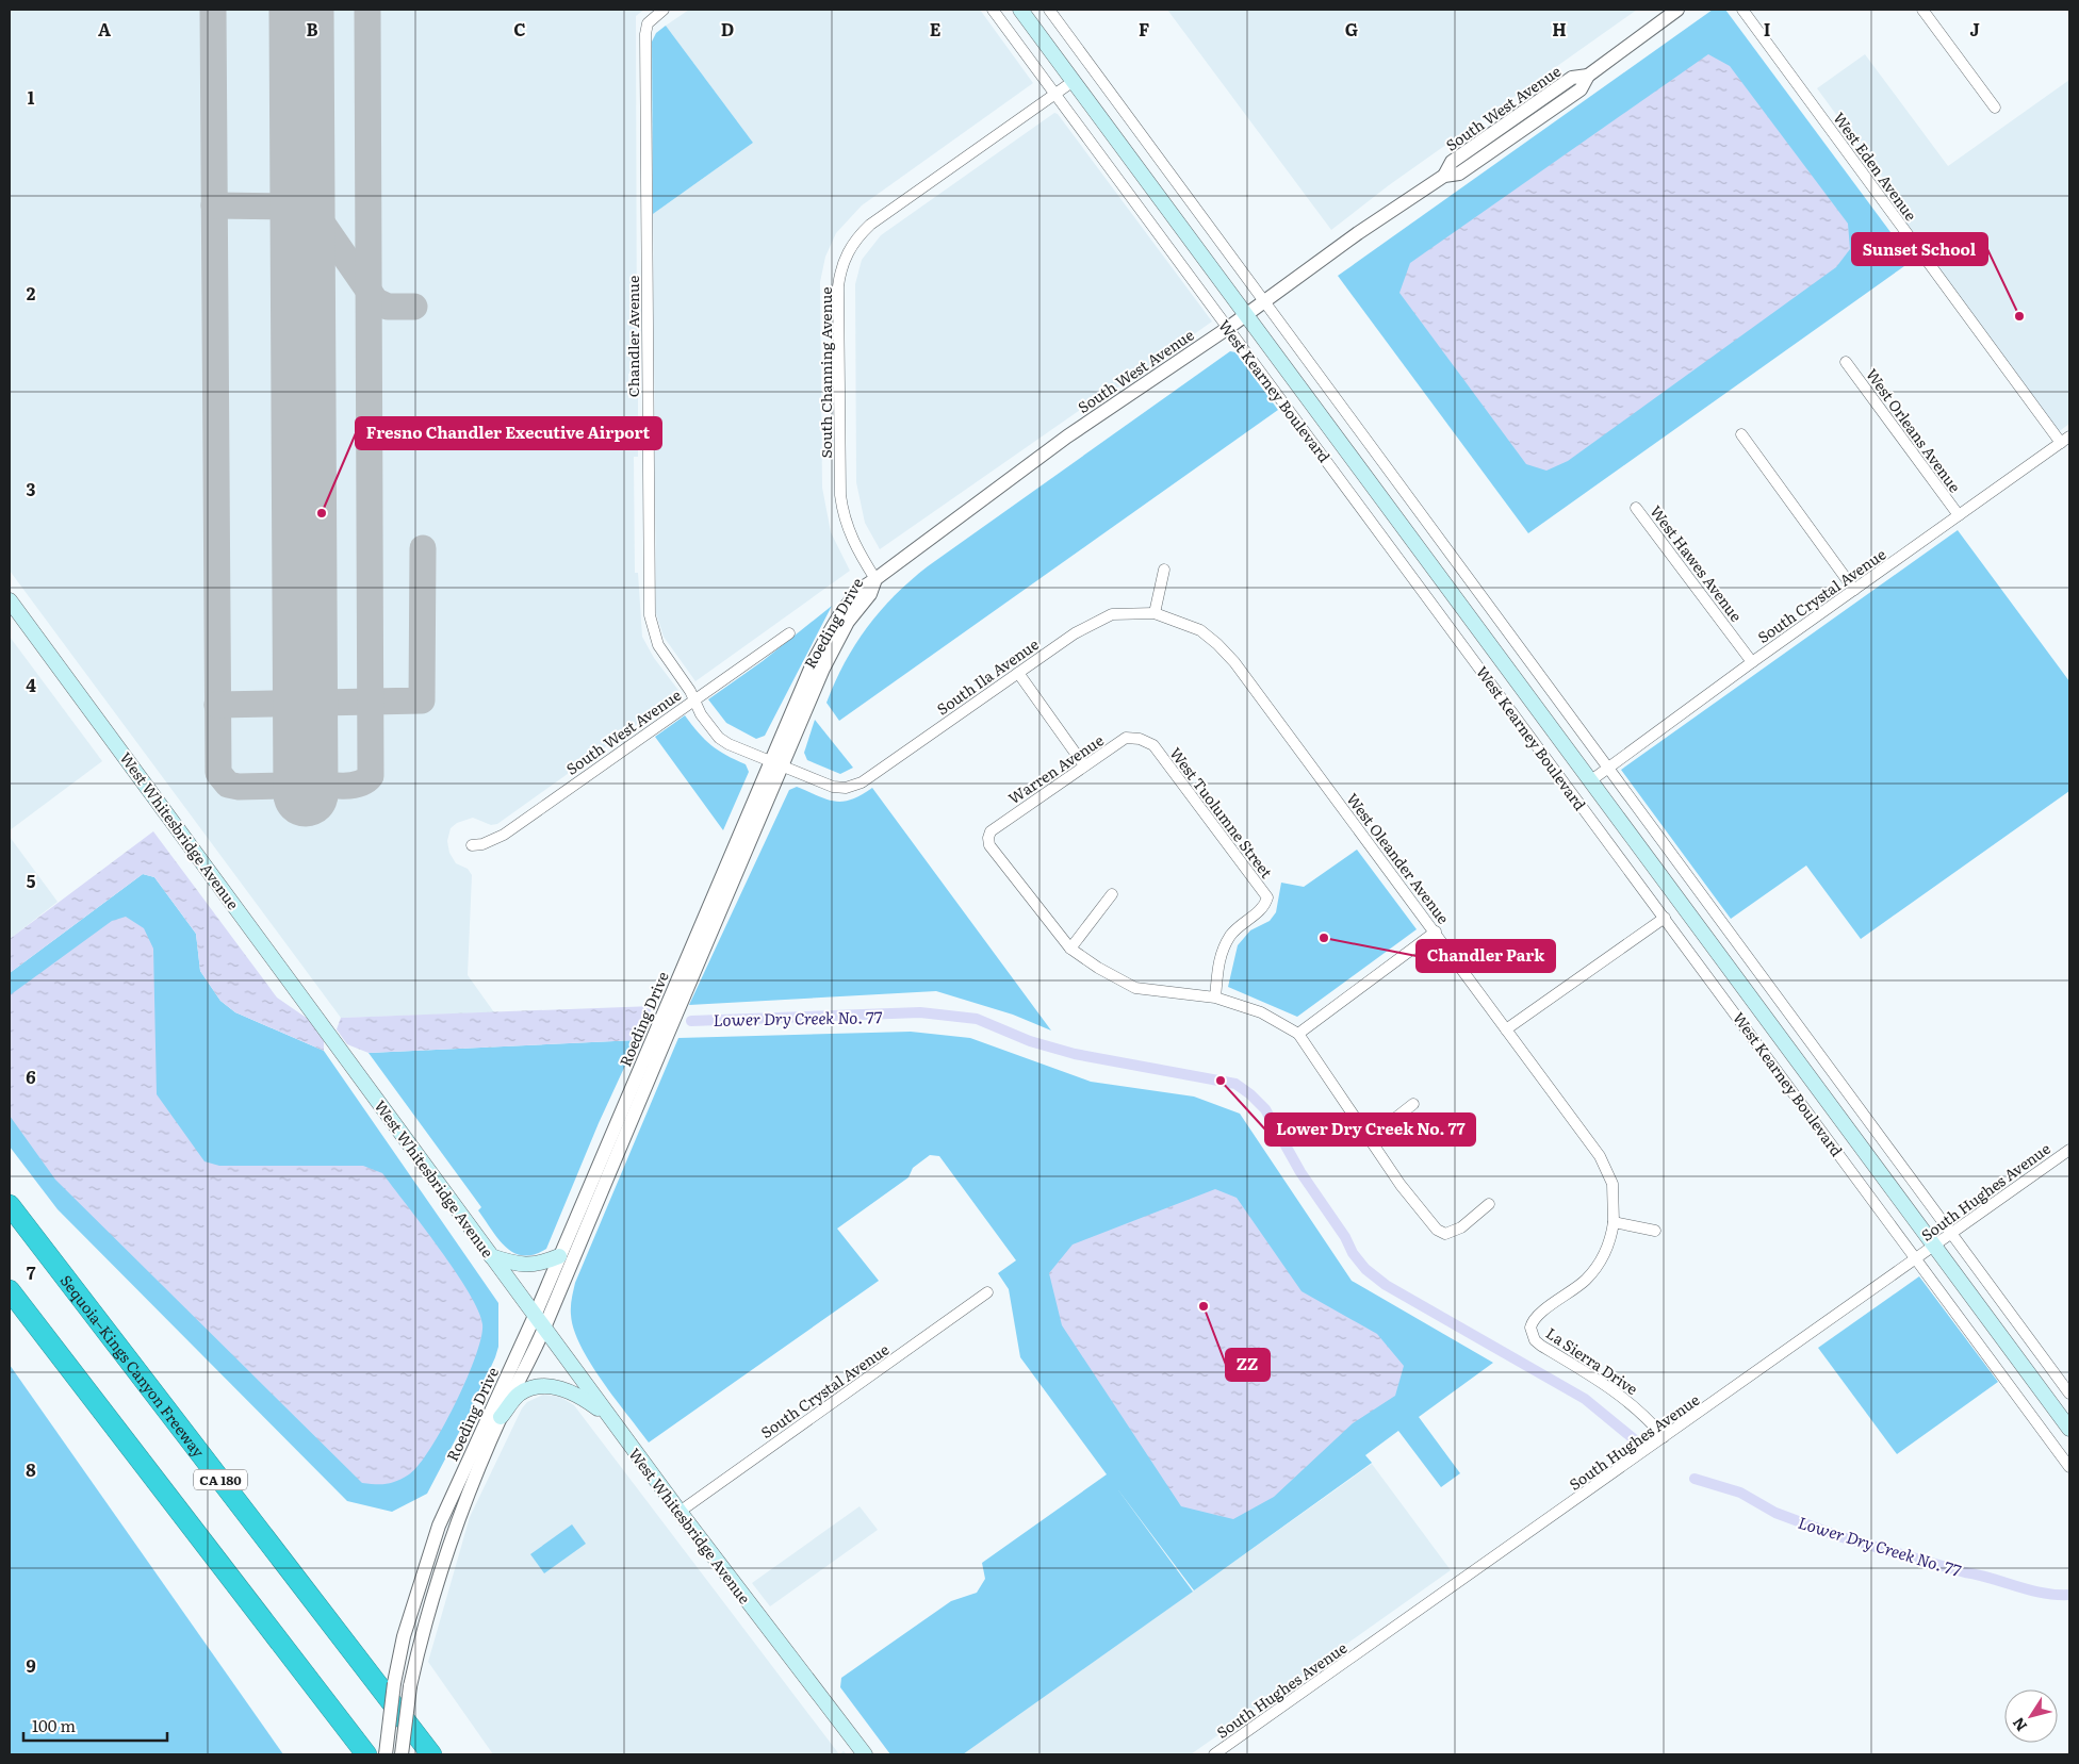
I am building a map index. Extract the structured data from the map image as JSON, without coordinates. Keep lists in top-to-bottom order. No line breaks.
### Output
{"streets":{"highway":["Sequoia–Kings Canyon Freeway","CA 180"],"main road":["West Kearney Boulevard","West Whitesbridge Avenue"],"street":["South West Avenue","West Eden Avenue","Chandler Avenue","South Channing Avenue","West Orleans Avenue","West Hawes Avenue","South Crystal Avenue","Roeding Drive","South Ila Avenue","Warren Avenue","West Tuolumne Street","West Oleander Avenue","South Hughes Avenue","La Sierra Drive"]},"crossings":[["South West Avenue","Chandler Avenue"],["South West Avenue","South Channing Avenue"],["South West Avenue","West Kearney Boulevard"],["South West Avenue","Roeding Drive"],["West Eden Avenue","South Crystal Avenue"],["Chandler Avenue","Roeding Drive"],["Chandler Avenue","South Ila Avenue"],["South Channing Avenue","West Kearney Boulevard"],["South Channing Avenue","Roeding Drive"],["West Kearney Boulevard","South Crystal Avenue"],["West Kearney Boulevard","South Hughes Avenue"],["West Orleans Avenue","South Crystal Avenue"],["West Hawes Avenue","South Crystal Avenue"],["South Crystal Avenue","West Whitesbridge Avenue"],["Roeding Drive","West Whitesbridge Avenue"],["South Ila Avenue","West Oleander Avenue"],["Warren Avenue","West Tuolumne Street"],["West Oleander Avenue","La Sierra Drive"],["South Hughes Avenue","La Sierra Drive"]],"water":["Lower Dry Creek No. 77"],"places":["Sunset School","Fresno Chandler Executive Airport","Chandler Park","Lower Dry Creek No. 77","ZZ"],"scale_bar":"100 m","north":"bottom left","grid":{"columns":["A","B","C","D","E","F","G","H","I","J"],"rows":["1","2","3","4","5","6","7","8","9"]}}
